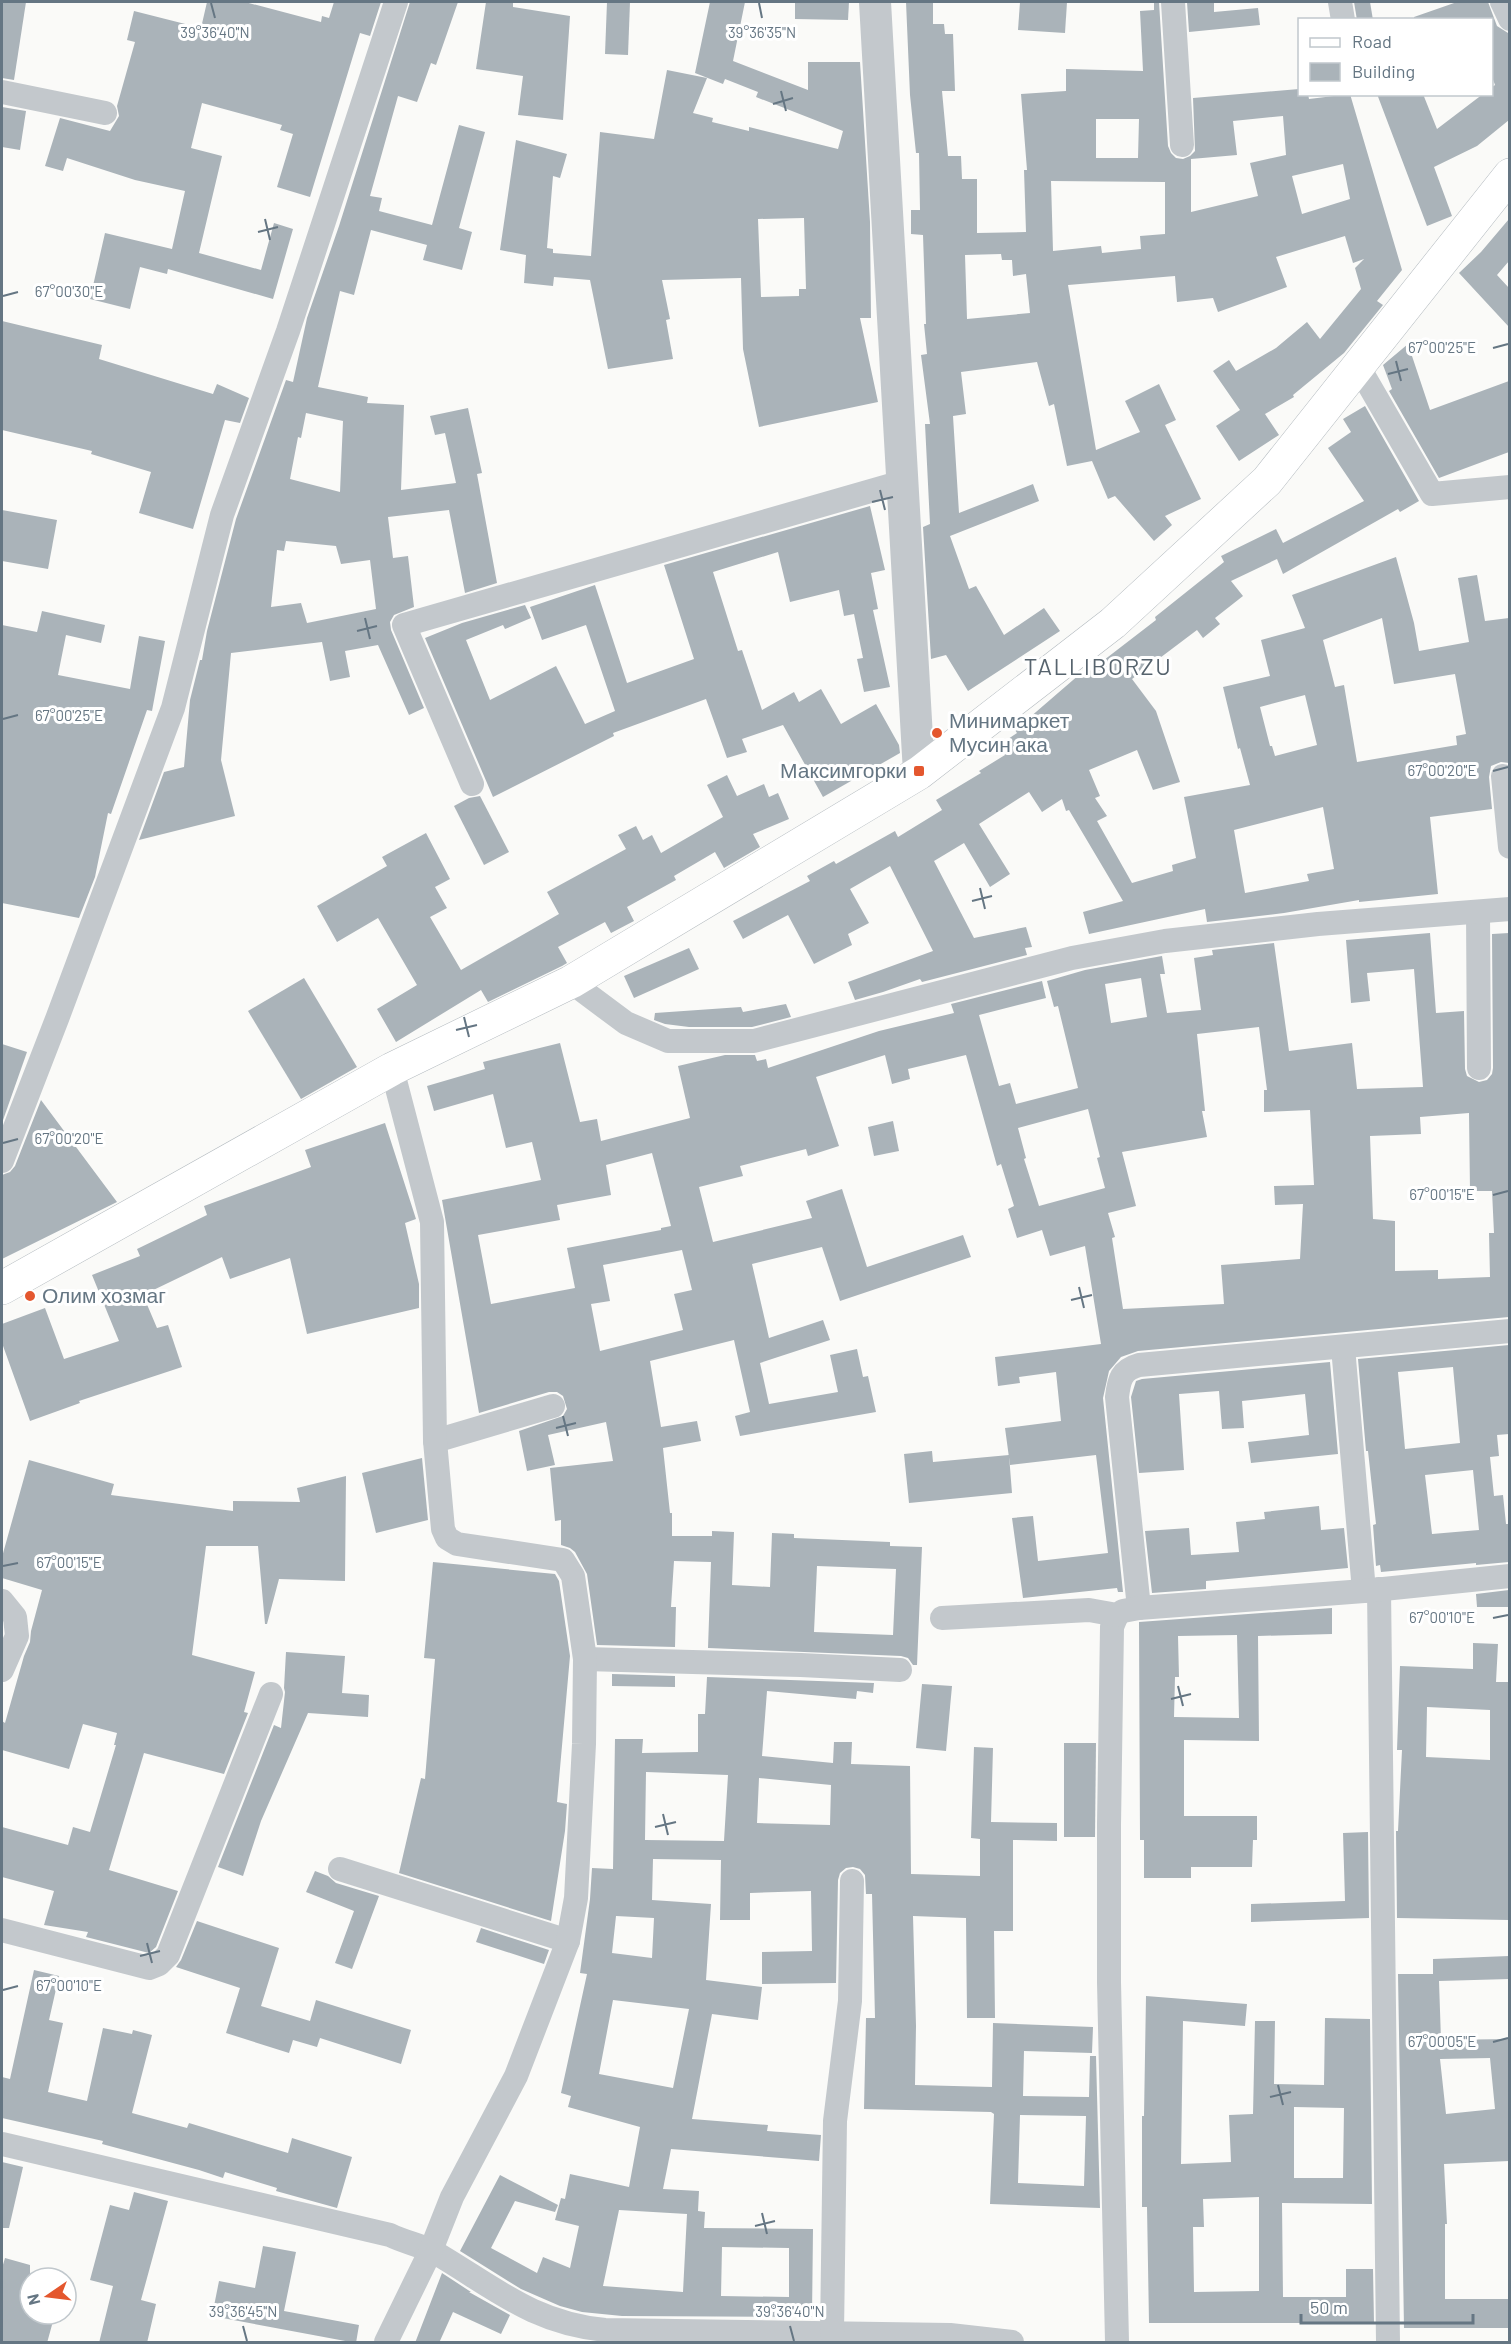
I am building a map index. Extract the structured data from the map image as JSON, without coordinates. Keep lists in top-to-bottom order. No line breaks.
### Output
{"districts":["TALLIBORZU"],"places":{"other":["Минимаркет Мусин ака","Олим хозмаг"],"transit":["Максимгорки"]},"legend":["Road","Building"],"scale_bar":"50 m","north":"left","coordinates":["39°36'35\"N","39°36'40\"N","67°00'30\"E","67°00'25\"E","67°00'20\"E","67°00'15\"E","67°00'10\"E","67°00'05\"E","39°36'45\"N"]}
